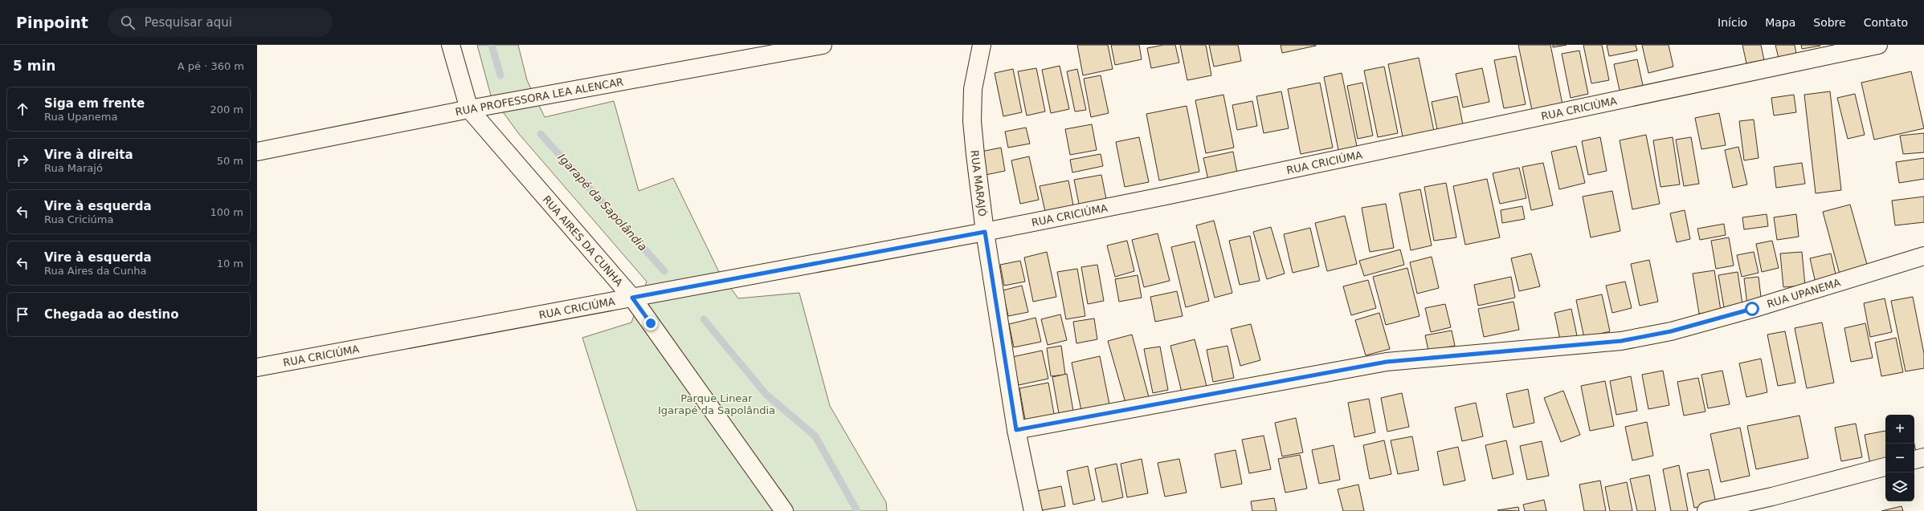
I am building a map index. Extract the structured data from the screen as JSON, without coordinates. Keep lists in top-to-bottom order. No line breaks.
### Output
{"streets":{"street":["RUA PROFESSORA LEA ALENCAR","RUA CRICIÚMA","RUA MARAJÓ","RUA AIRES DA CUNHA","RUA UPANEMA"]},"crossings":[["RUA PROFESSORA LEA ALENCAR","RUA AIRES DA CUNHA"],["RUA CRICIÚMA","RUA MARAJÓ"],["RUA CRICIÚMA","RUA AIRES DA CUNHA"],["RUA MARAJÓ","RUA UPANEMA"]],"water":["Igarapé da Sapolândia"],"parks":["Parque Linear Igarapé da Sapolândia"],"page":{"header":"Pinpoint","search":"Pesquisar aqui","nav":["Início","Mapa","Sobre","Contato"],"heading":["5 min","A pé · 360 m"],"list":[["Siga em frente","Rua Upanema","200 m"],["Vire à direita","Rua Marajó","50 m"],["Vire à esquerda","Rua Criciúma","100 m"],["Vire à esquerda","Rua Aires da Cunha","10 m"],"Chegada ao destino"],"map_buttons":["+","−"]}}
